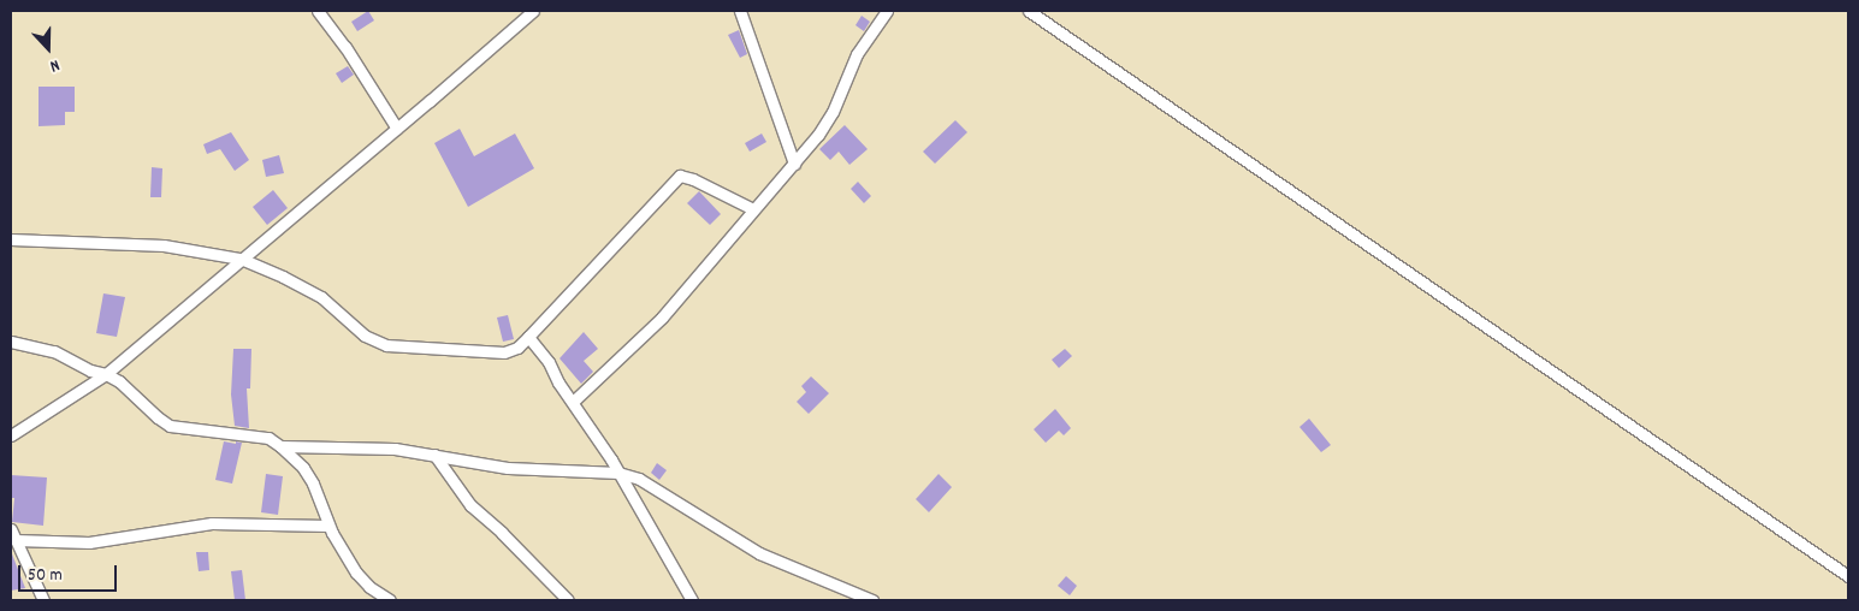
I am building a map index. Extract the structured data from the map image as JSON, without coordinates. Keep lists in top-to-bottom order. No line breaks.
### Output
{"scale_bar":"50 m","north":"bottom"}
